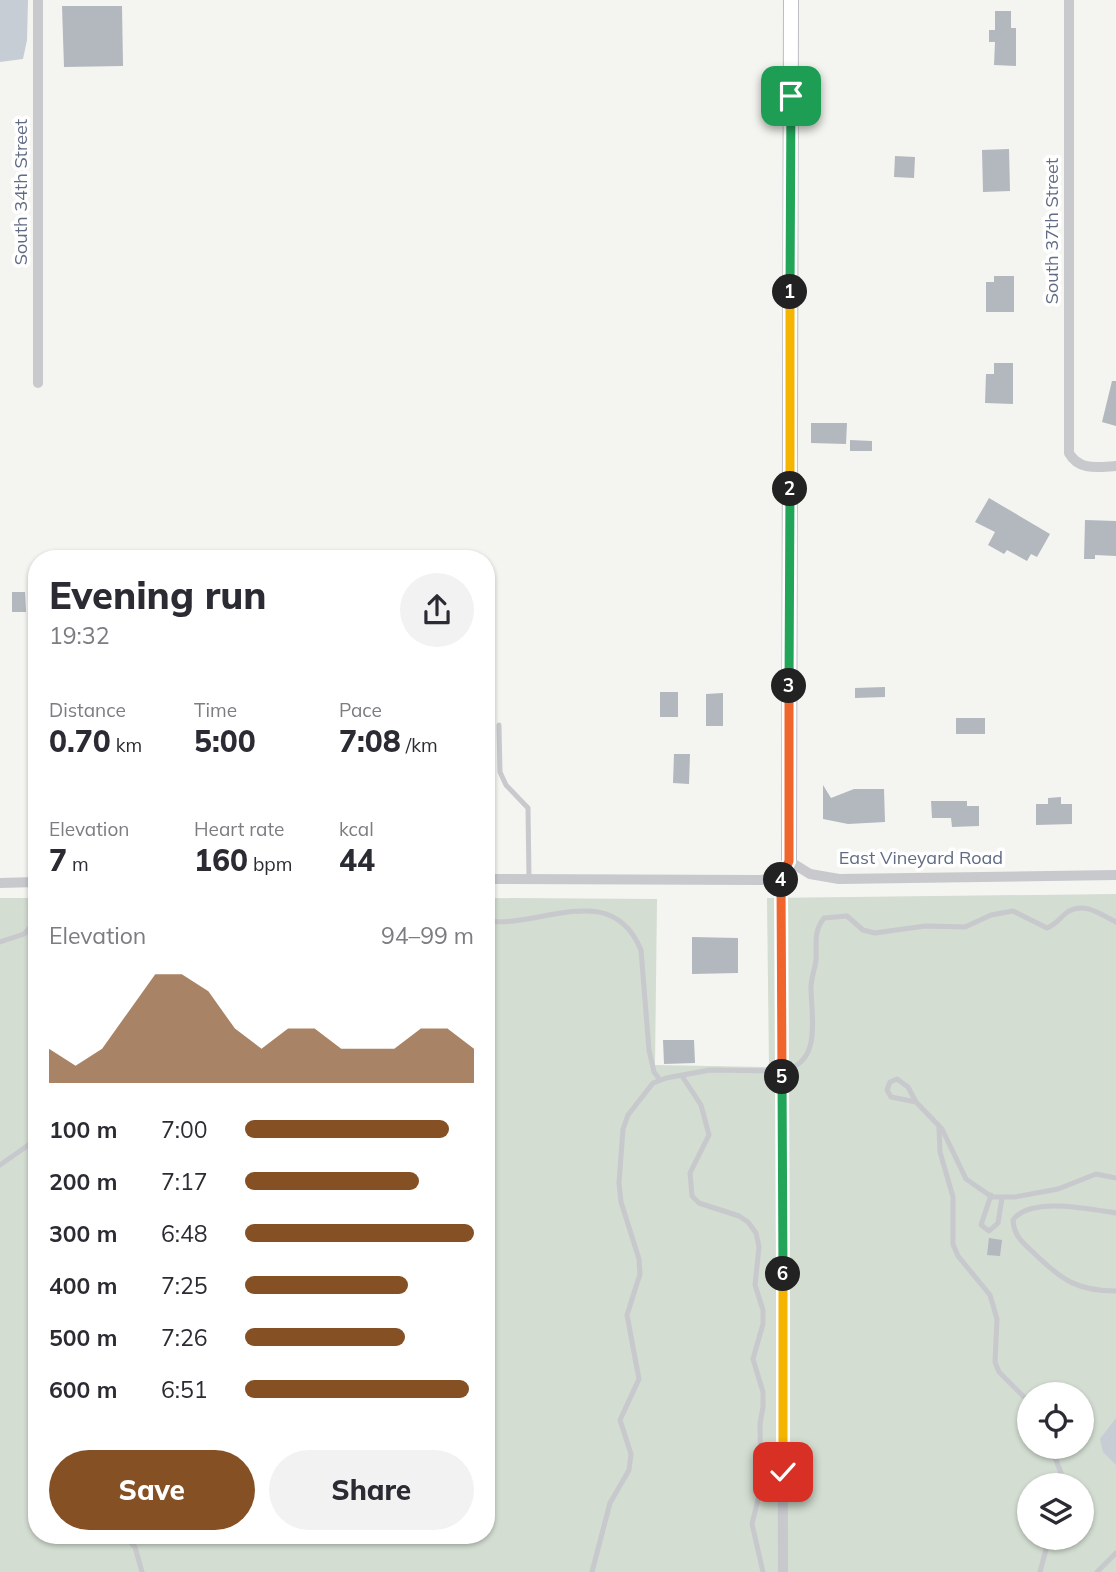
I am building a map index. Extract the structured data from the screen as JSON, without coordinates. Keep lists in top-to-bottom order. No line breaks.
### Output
{"streets":{"street":["South 34th Street","South 37th Street","East Vineyard Road"]},"page":{"pins":["1","2","3","4","5","6"],"heading":["Evening run","19:32"],"stats":[["Distance","0.70 km"],["Time","5:00"],["Pace","7:08 /km"],["Elevation","7 m"],["Heart rate","160 bpm"],["kcal","44"]],"chart":["Elevation","94–99 m"],"list":[{"name":"100 m","note":"7:00"},{"name":"200 m","note":"7:17"},{"name":"300 m","note":"6:48"},{"name":"400 m","note":"7:25"},{"name":"500 m","note":"7:26"},{"name":"600 m","note":"6:51"}],"buttons":["Save","Share"]}}
